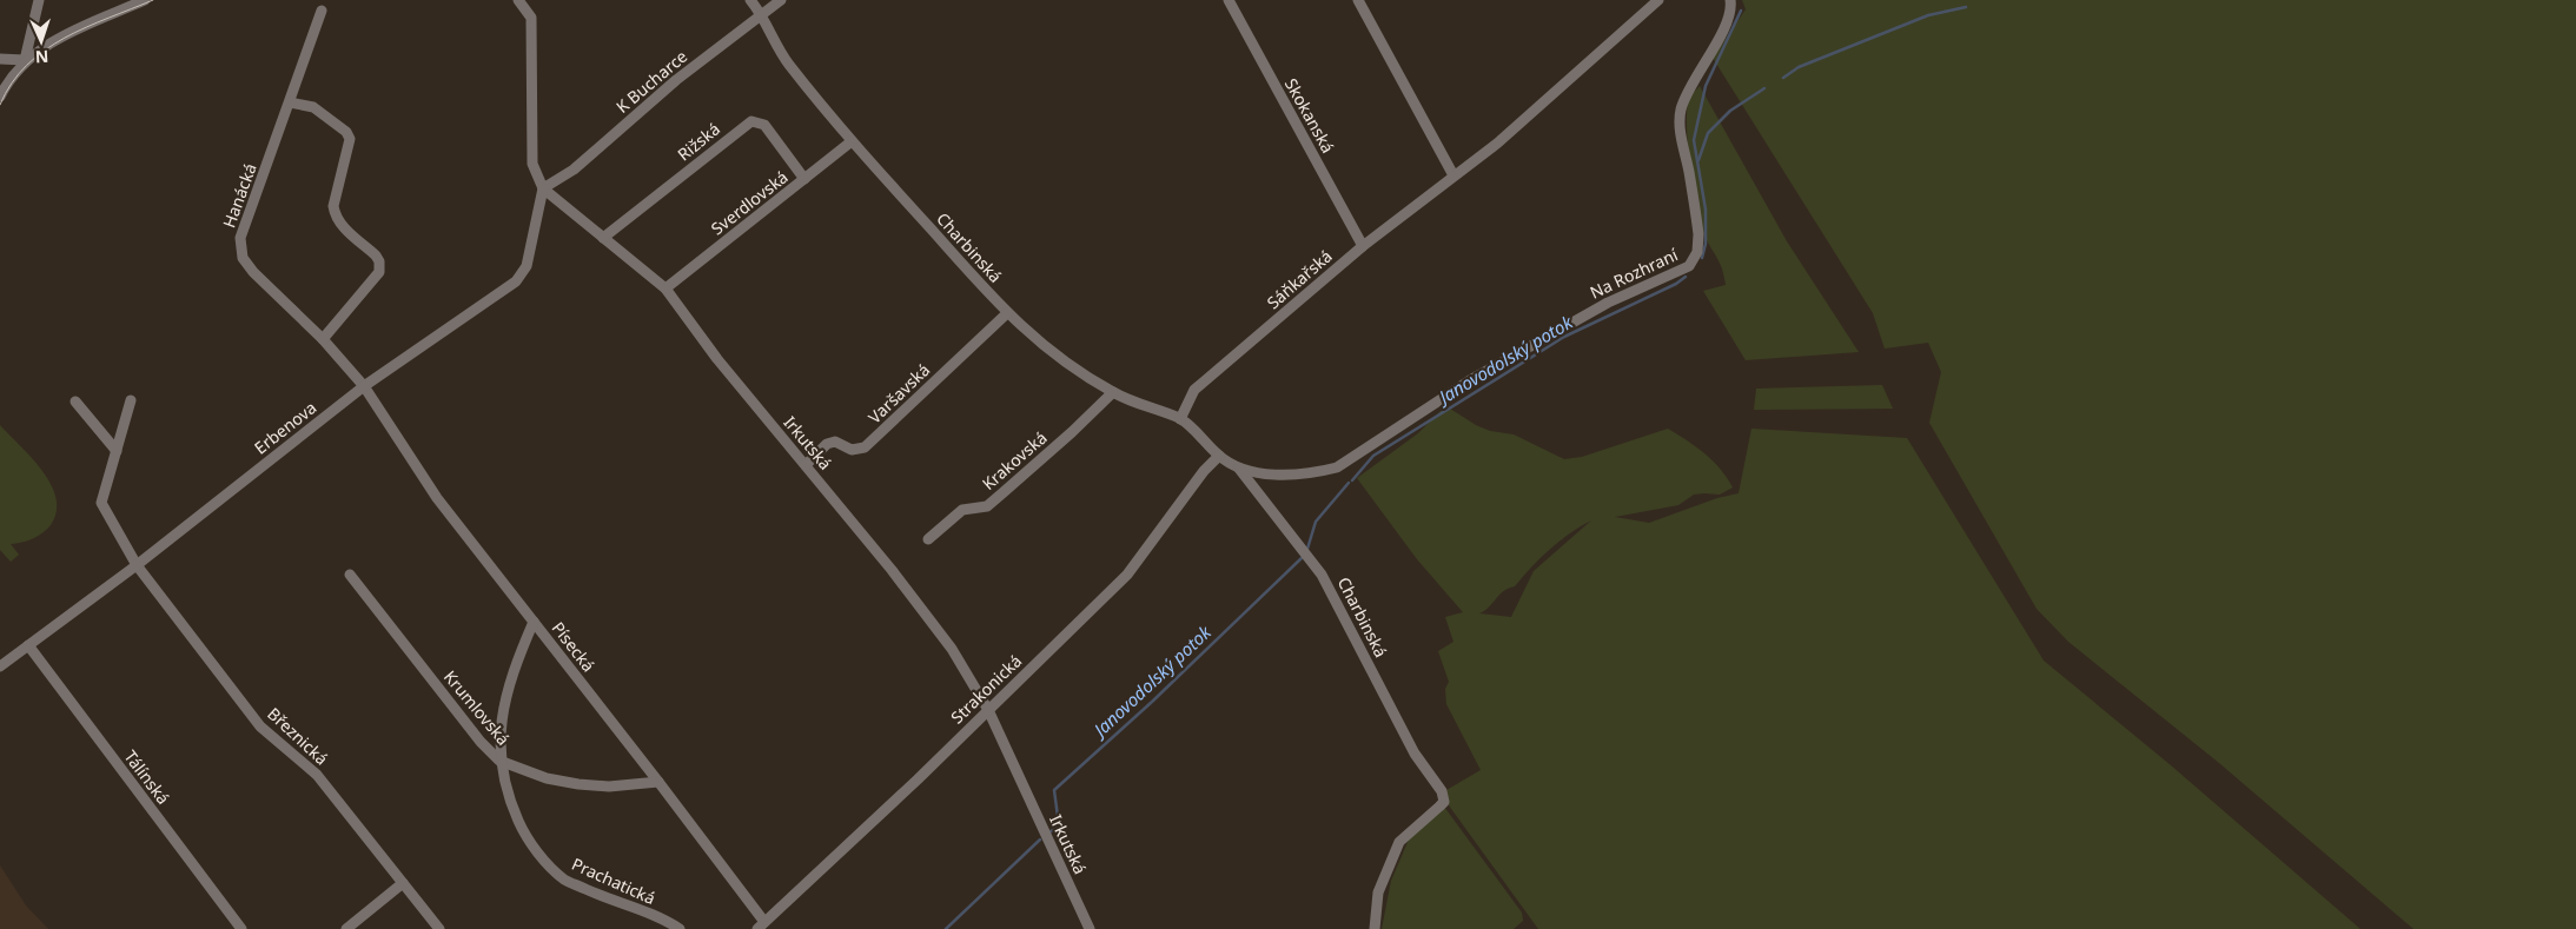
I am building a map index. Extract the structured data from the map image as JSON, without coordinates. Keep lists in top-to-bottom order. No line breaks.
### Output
{"streets":{"street":["K Bucharce","Skokanská","Rižská","Hanácká","Sverdlovská","Charbinská","Na Rozhraní","Sáňkařská","Varšavská","Erbenova","Irkutská","Krakovská","Písecká","Strakonická","Krumlovská","Březnická","Tálínská","Prachatická"]},"crossings":[["K Bucharce","Charbinská"],["K Bucharce","Erbenova"],["K Bucharce","Irkutská"],["Skokanská","Sáňkařská"],["Rižská","Sverdlovská"],["Rižská","Irkutská"],["Hanácká","Erbenova"],["Hanácká","Písecká"],["Sverdlovská","Charbinská"],["Sverdlovská","Irkutská"],["Charbinská","Na Rozhraní"],["Charbinská","Sáňkařská"],["Charbinská","Varšavská"],["Charbinská","Krakovská"],["Charbinská","Strakonická"],["Na Rozhraní","Strakonická"],["Varšavská","Irkutská"],["Erbenova","Irkutská"],["Erbenova","Písecká"],["Erbenova","Březnická"],["Erbenova","Tálínská"],["Irkutská","Strakonická"],["Písecká","Strakonická"],["Písecká","Krumlovská"],["Písecká","Prachatická"],["Krumlovská","Prachatická"]],"water":["Janovodolský potok"],"north":"bottom"}
